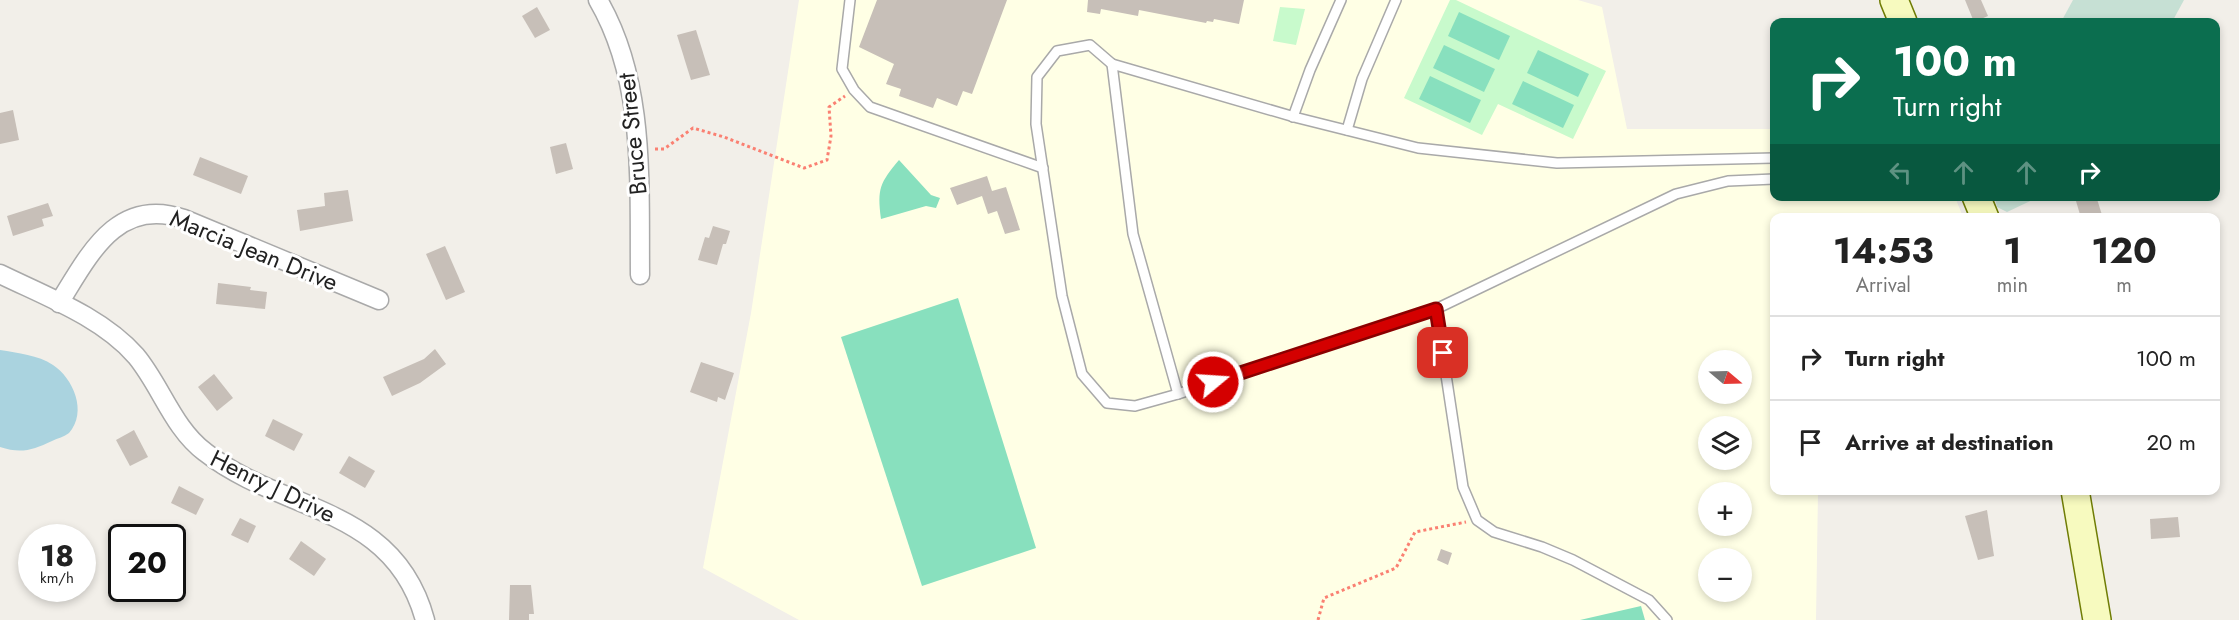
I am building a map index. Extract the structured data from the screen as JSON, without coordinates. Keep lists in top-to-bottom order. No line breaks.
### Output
{"streets":{"street":["Bruce Street","Marcia Jean Drive","Henry J Drive"]},"crossings":[["Marcia Jean Drive","Henry J Drive"]],"north":"right","page":{"turn":["100 m","Turn right"],"eta":["14:53","Arrival","1","min","120","m"],"list":[{"name":"Turn right","value":"100 m"},{"name":"Arrive at destination","value":"20 m"}],"map_buttons":["+","−"],"speed":"18 km/h","limit":"20"}}
